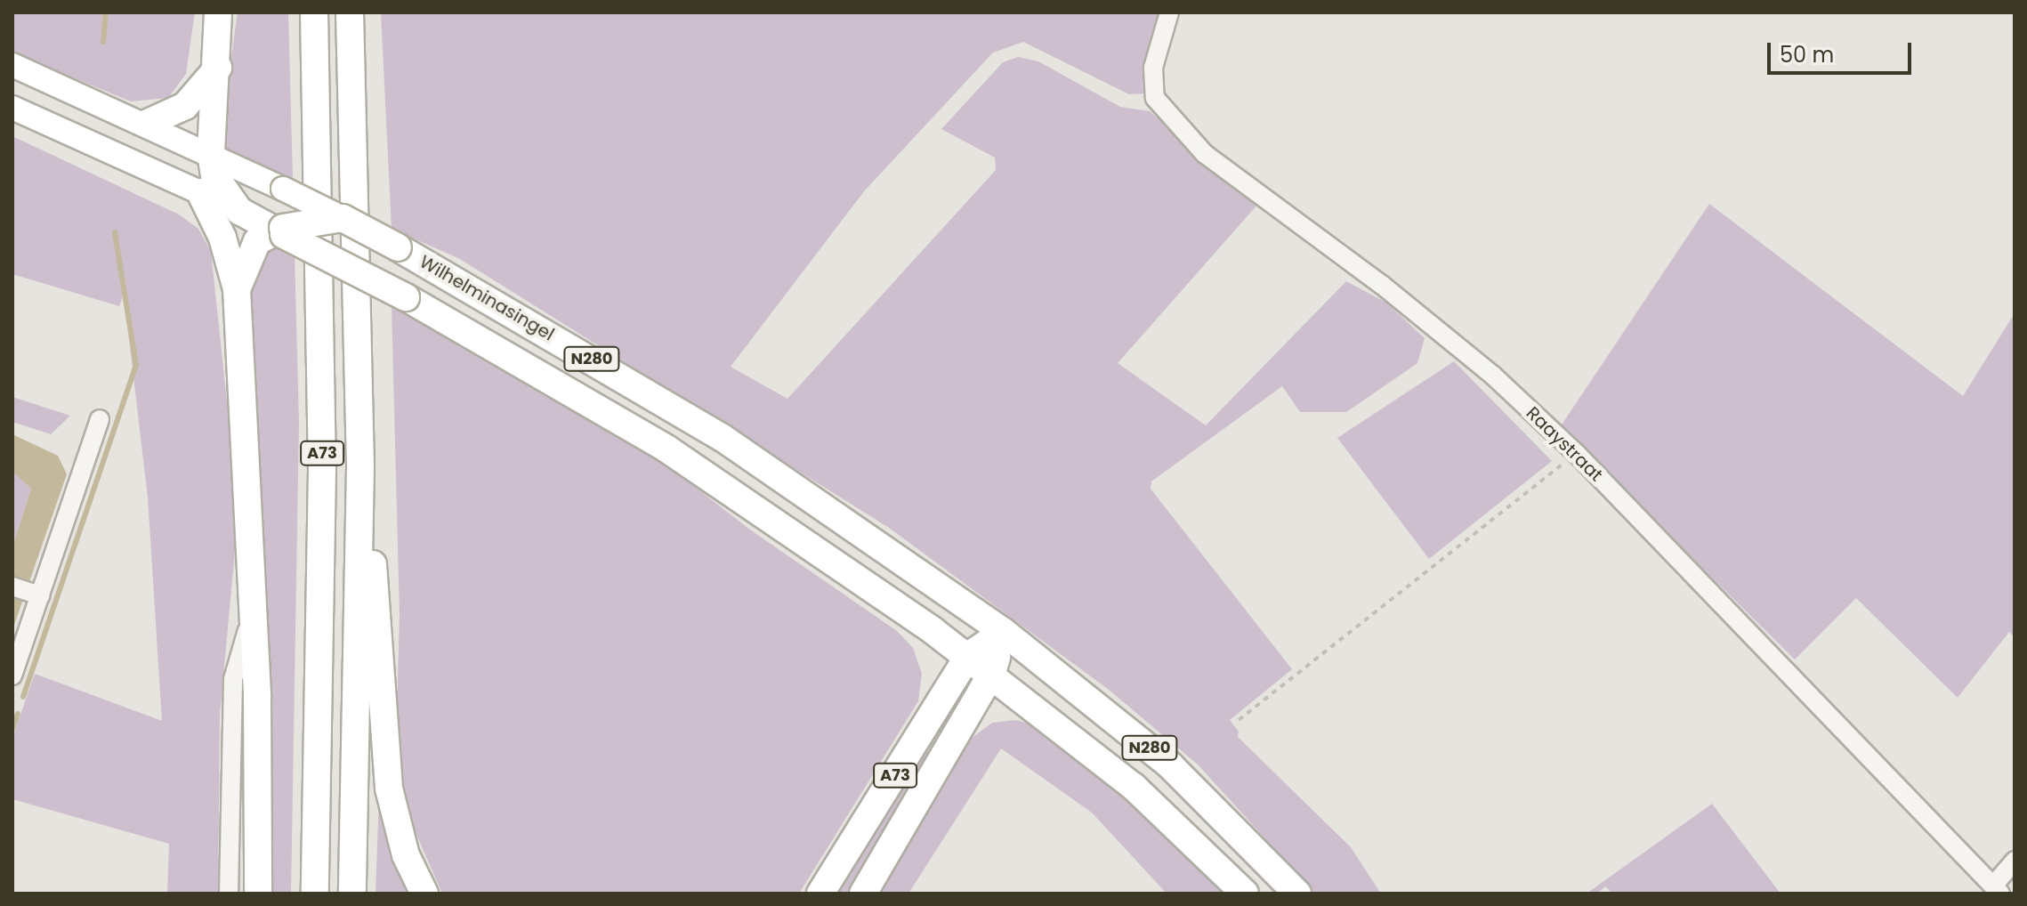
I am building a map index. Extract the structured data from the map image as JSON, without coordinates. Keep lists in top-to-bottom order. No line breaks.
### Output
{"streets":{"highway":["Wilhelminasingel","N280","A73"],"street":["Raaystraat"]},"crossings":[["Wilhelminasingel","N280"],["Wilhelminasingel","A73"],["N280","A73"]],"scale_bar":"50 m"}
